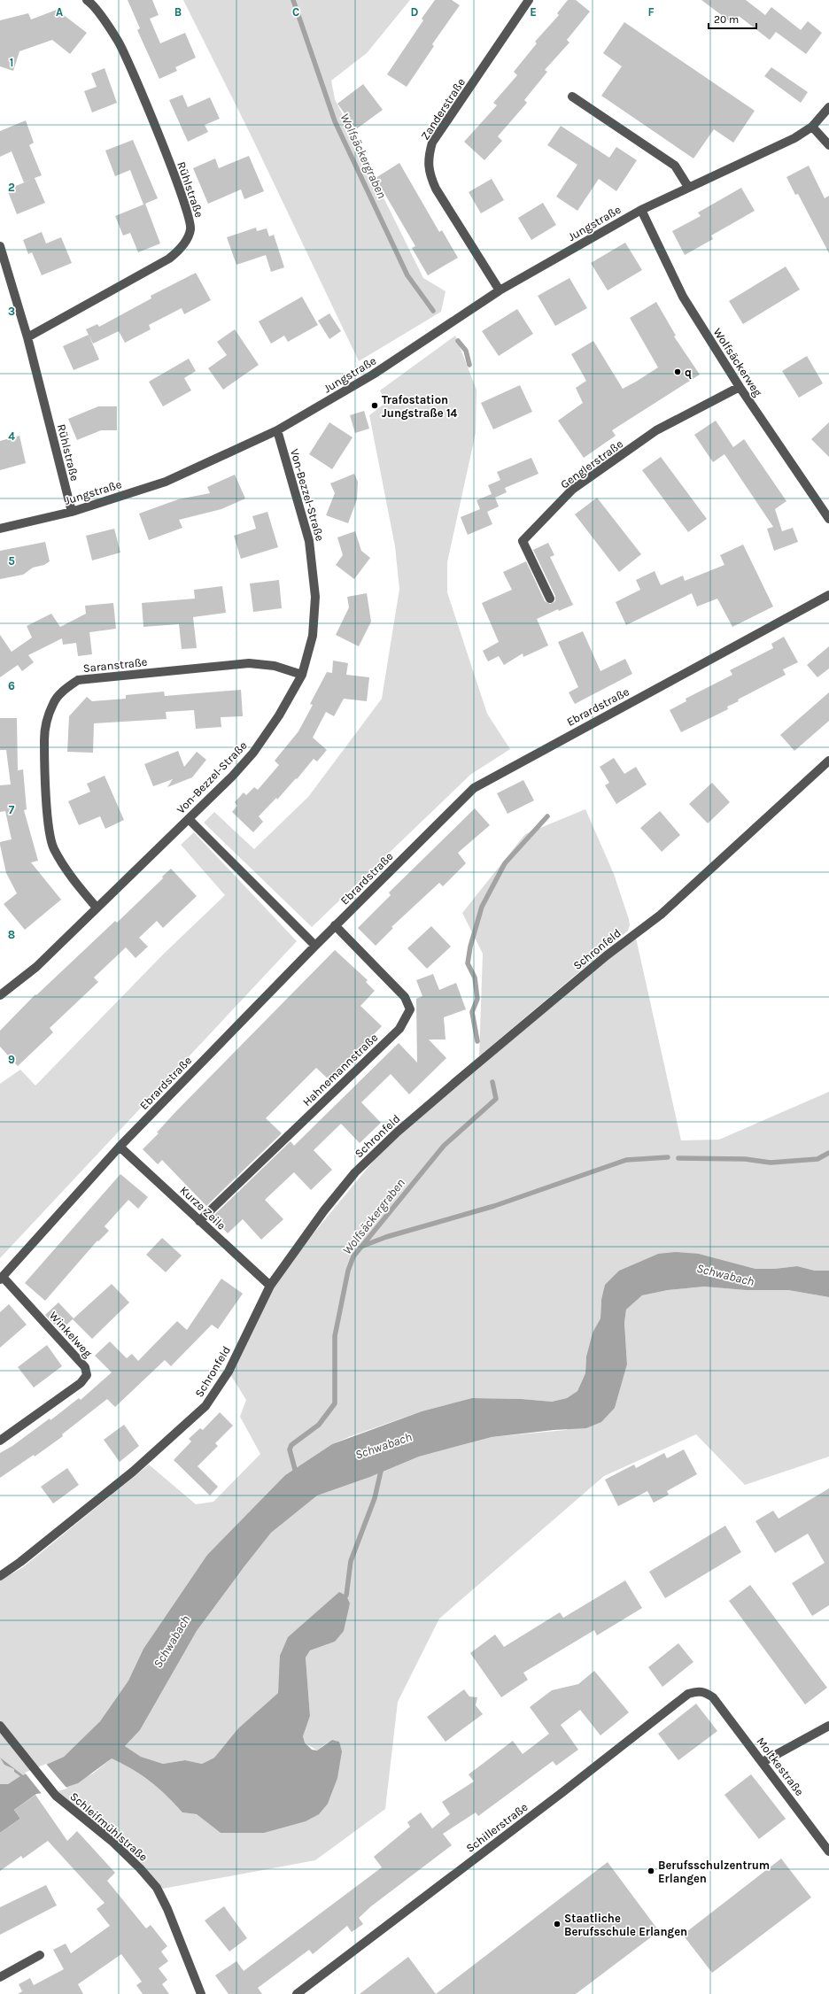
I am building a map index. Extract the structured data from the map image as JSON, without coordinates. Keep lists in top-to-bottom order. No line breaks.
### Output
{"streets":{"street":["Zanderstraße","Rühlstraße","Jungstraße","Wolfsäckerweg","Genglerstraße","Von-Bezzel-Straße","Saranstraße","Ebrardstraße","Schronfeld","Hahnemannstraße","Kurze Zeile","Winkelweg","Moltkestraße","Schleifmühlstraße","Schillerstraße"]},"crossings":[["Zanderstraße","Jungstraße"],["Rühlstraße","Jungstraße"],["Jungstraße","Wolfsäckerweg"],["Jungstraße","Von-Bezzel-Straße"],["Wolfsäckerweg","Genglerstraße"],["Von-Bezzel-Straße","Saranstraße"],["Ebrardstraße","Hahnemannstraße"],["Ebrardstraße","Kurze Zeile"],["Ebrardstraße","Winkelweg"],["Schronfeld","Kurze Zeile"],["Hahnemannstraße","Kurze Zeile"],["Moltkestraße","Schillerstraße"]],"water":["Wolfsäckergraben","Schwabach"],"places":["q","Trafostation Jungstraße 14","Berufsschulzentrum Erlangen","Staatliche Berufsschule Erlangen"],"scale_bar":"20 m","grid":{"columns":["A","B","C","D","E","F"],"rows":["1","2","3","4","5","6","7","8","9"]}}
